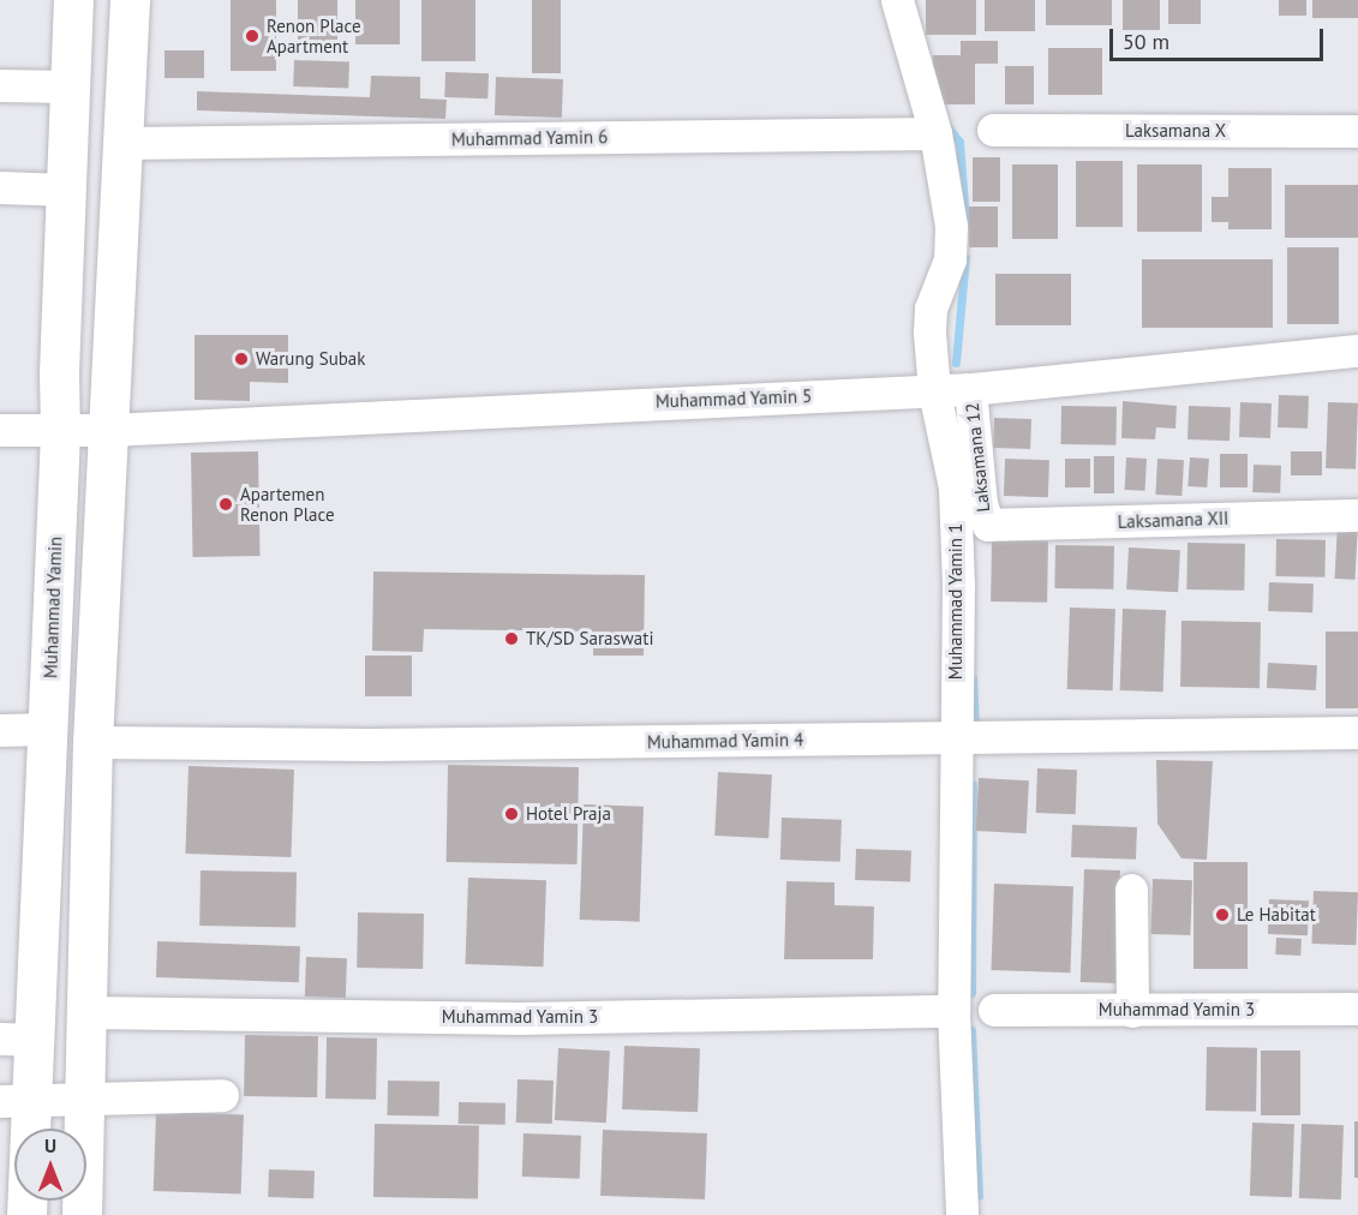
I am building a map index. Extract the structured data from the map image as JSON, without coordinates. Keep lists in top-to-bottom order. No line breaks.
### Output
{"streets":{"main road":["Muhammad Yamin"],"street":["Laksamana X","Muhammad Yamin 6","Muhammad Yamin 5","Laksamana 12","Laksamana XII","Muhammad Yamin 1","Muhammad Yamin 4","Muhammad Yamin 3"]},"crossings":[["Muhammad Yamin 6","Muhammad Yamin 1"],["Muhammad Yamin 5","Laksamana 12"],["Muhammad Yamin 5","Muhammad Yamin 1"],["Muhammad Yamin 5","Muhammad Yamin"],["Laksamana 12","Laksamana XII"],["Muhammad Yamin 1","Muhammad Yamin 4"],["Muhammad Yamin 1","Muhammad Yamin 3"]],"places":["Renon Place Apartment","Warung Subak","Apartemen Renon Place","TK/SD Saraswati","Hotel Praja","Le Habitat"],"scale_bar":"50 m","north":"top"}
